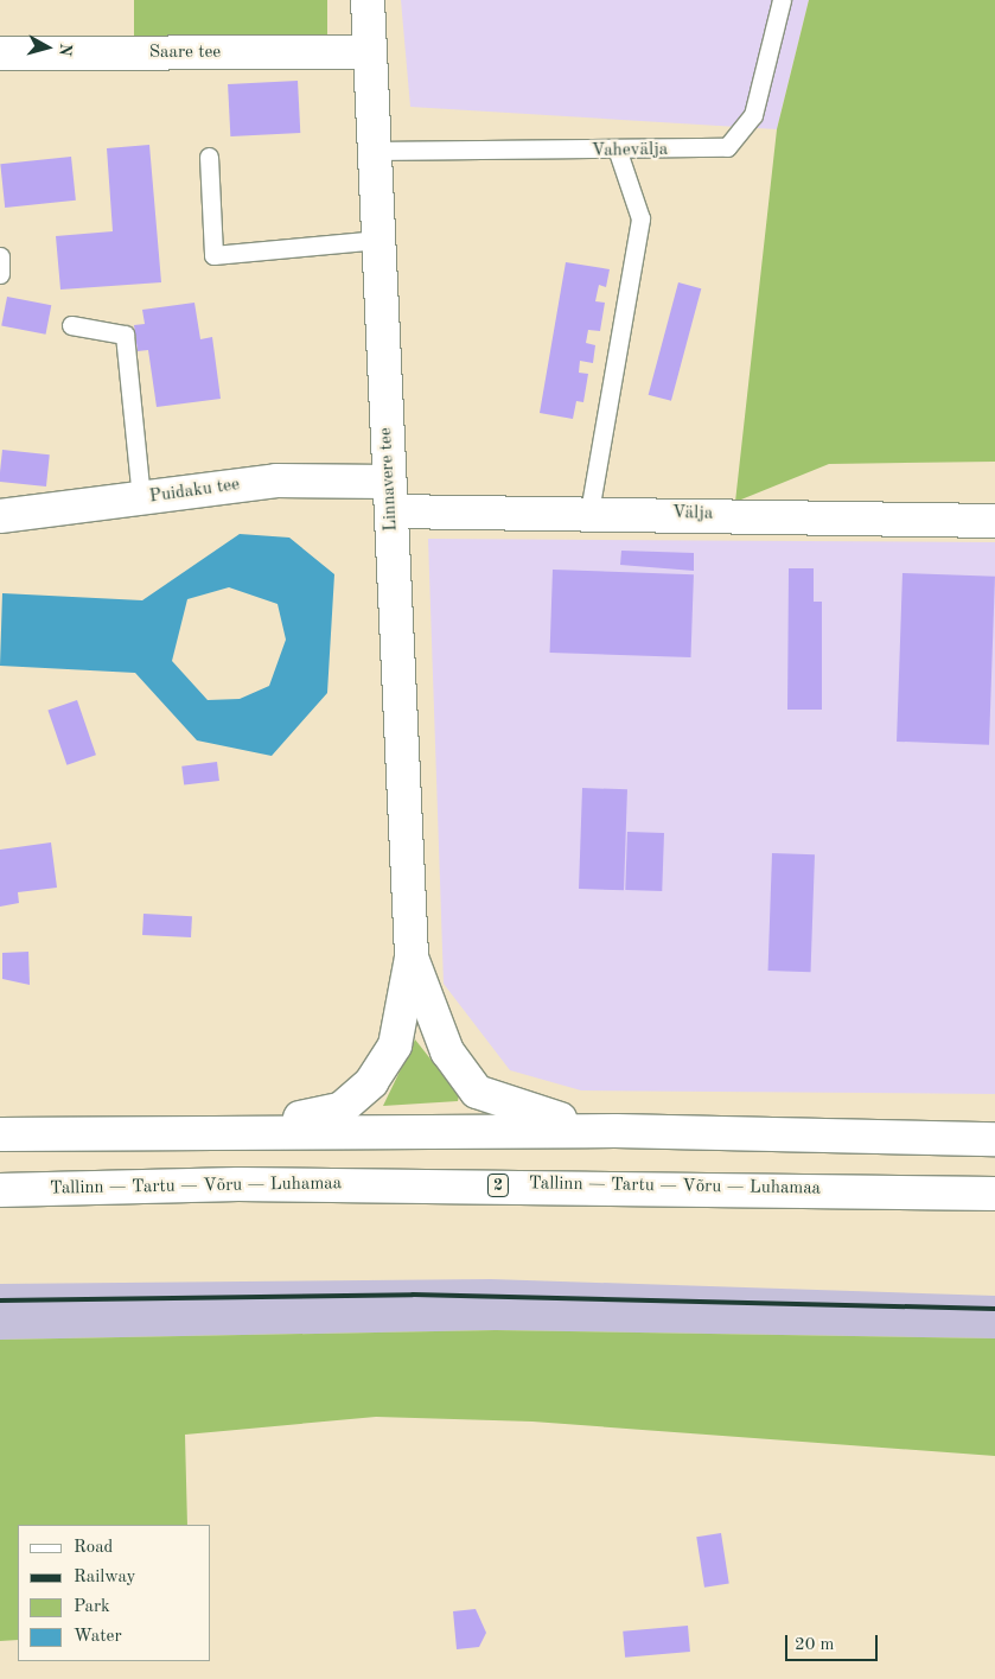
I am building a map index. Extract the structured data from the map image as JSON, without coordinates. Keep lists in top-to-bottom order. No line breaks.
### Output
{"streets":{"main road":["Saare tee","Linnavere tee","Puidaku tee","Välja","2","Tallinn — Tartu — Võru — Luhamaa"],"lane":["Vahevälja"]},"crossings":[["Saare tee","Linnavere tee"],["Vahevälja","Linnavere tee"],["Linnavere tee","Puidaku tee"],["Linnavere tee","Välja"],["Puidaku tee","Välja"]],"legend":["Road","Railway","Park","Water"],"scale_bar":"20 m","north":"right"}
